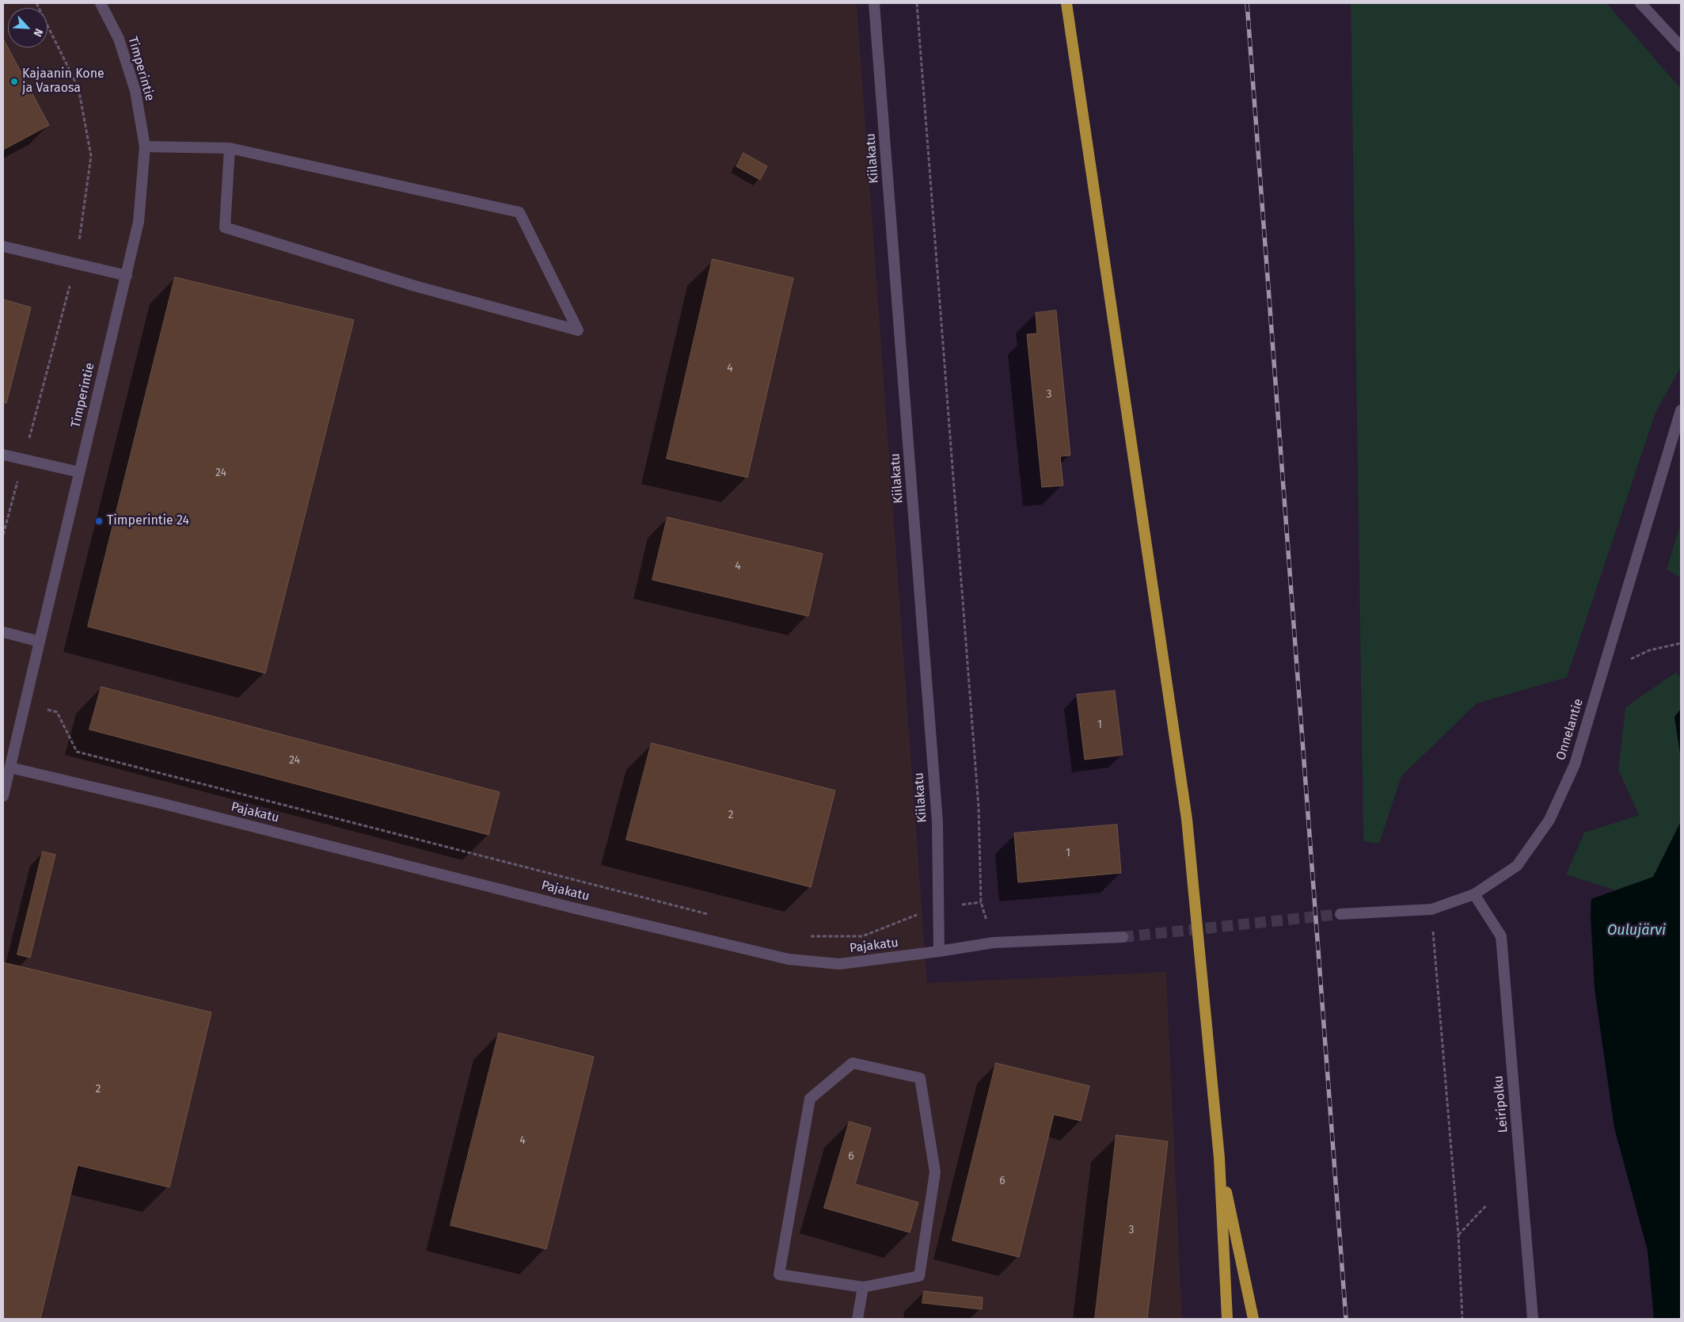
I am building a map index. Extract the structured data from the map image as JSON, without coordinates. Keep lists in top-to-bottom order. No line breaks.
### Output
{"streets":{"street":["Timperintie","Kiilakatu","Onnelantie","Pajakatu","Leiripolku"]},"crossings":[["Timperintie","Pajakatu"],["Kiilakatu","Pajakatu"],["Onnelantie","Leiripolku"]],"water":["Oulujärvi"],"places":["Kajaanin Kone ja Varaosa","Timperintie 24"],"house_numbers":["4","3","24","4","1","24","2","1","2","4","6","6","3"],"north":"bottom right"}
